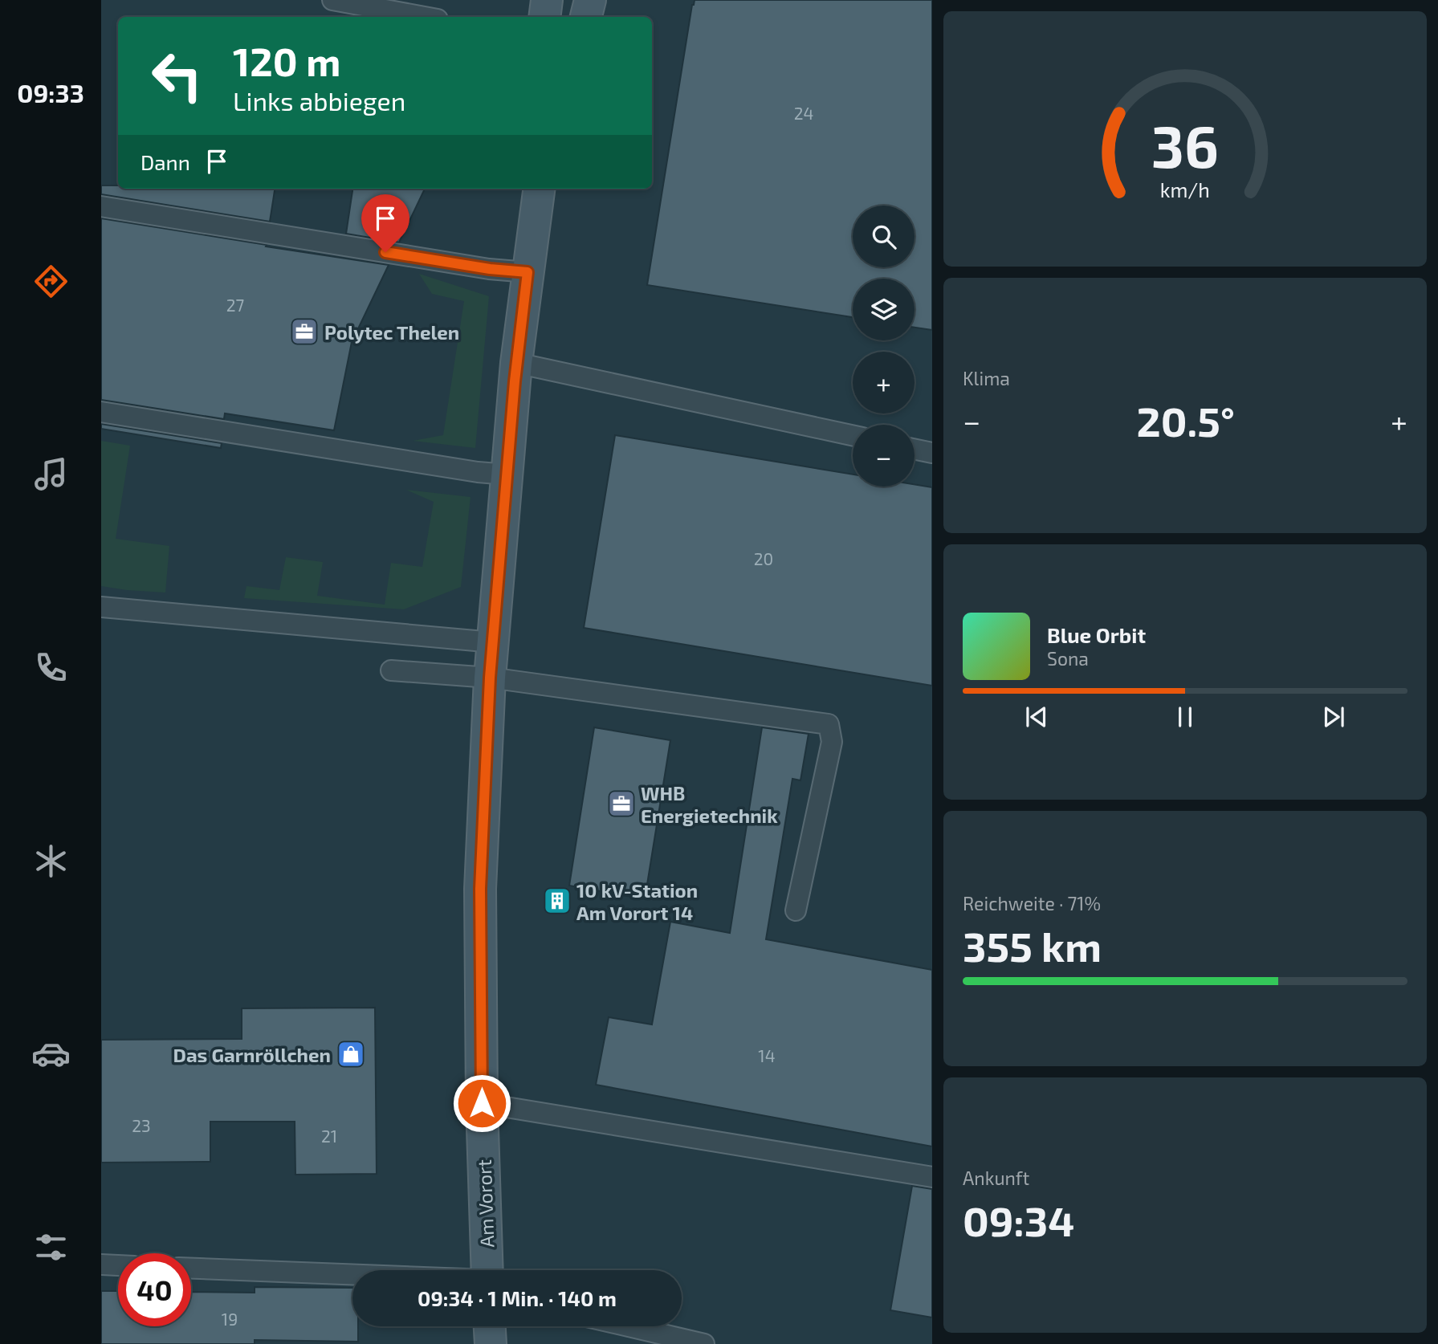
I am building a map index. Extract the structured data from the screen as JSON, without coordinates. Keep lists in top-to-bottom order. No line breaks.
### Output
{"streets":{"street":["Am Vorort"]},"places":{"office":["Polytec Thelen","WHB Energietechnik"],"building":["10 kV-Station Am Vorort 14"],"shop":["Das Garnröllchen"]},"house_numbers":["24","27","20","14","23","21","19"],"page":{"tabs":"09:33","turn":["120 m","Links abbiegen"],"then":"Dann","map_buttons":["+","−"],"tile":["Klima",["Reichweite · 71%","355 km"],["Ankunft","09:34"]],"heat":["−","20.5°","+"],"song":["Blue Orbit","Sona"],"limit":"40","trip":"09:34 · 1 Min. · 140 m","gauge":["36","km/h"]}}
